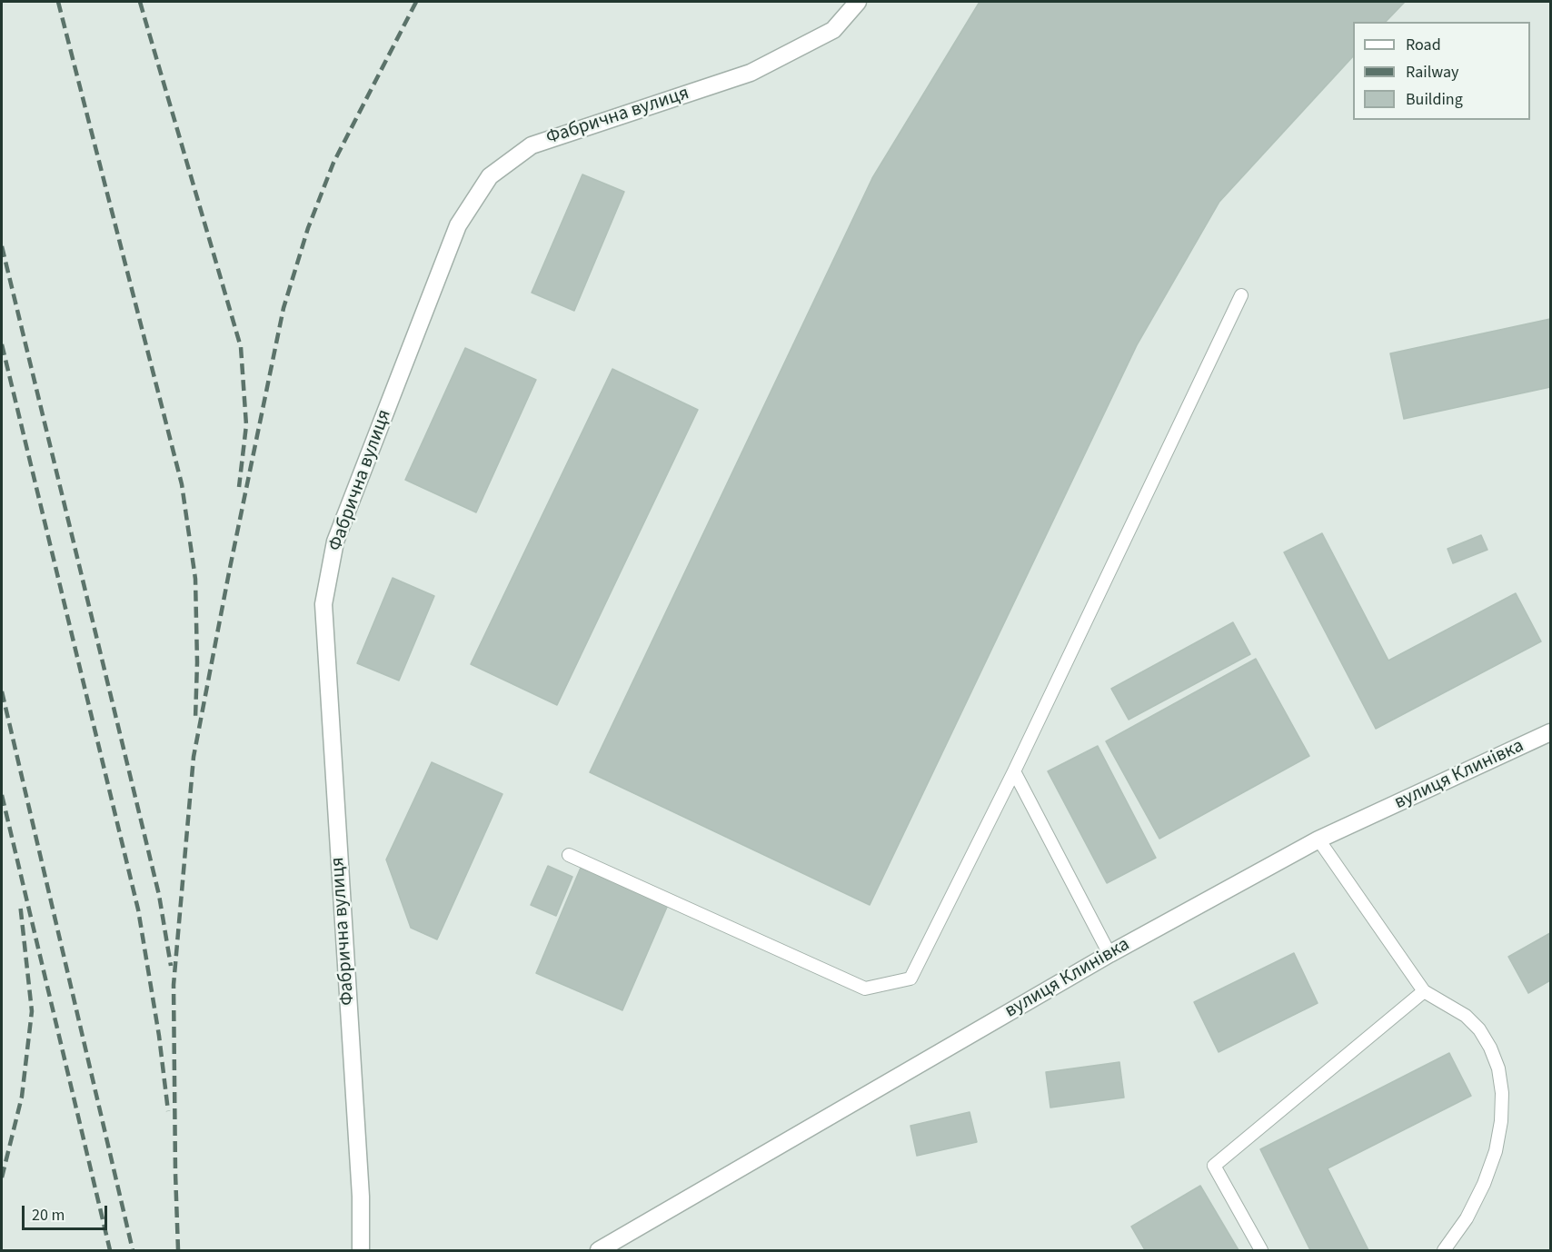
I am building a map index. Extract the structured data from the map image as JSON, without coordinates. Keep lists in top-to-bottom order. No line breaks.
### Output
{"streets":{"street":["Фабрична вулиця","вулиця Клинівка"]},"legend":["Road","Railway","Building"],"scale_bar":"20 m"}
